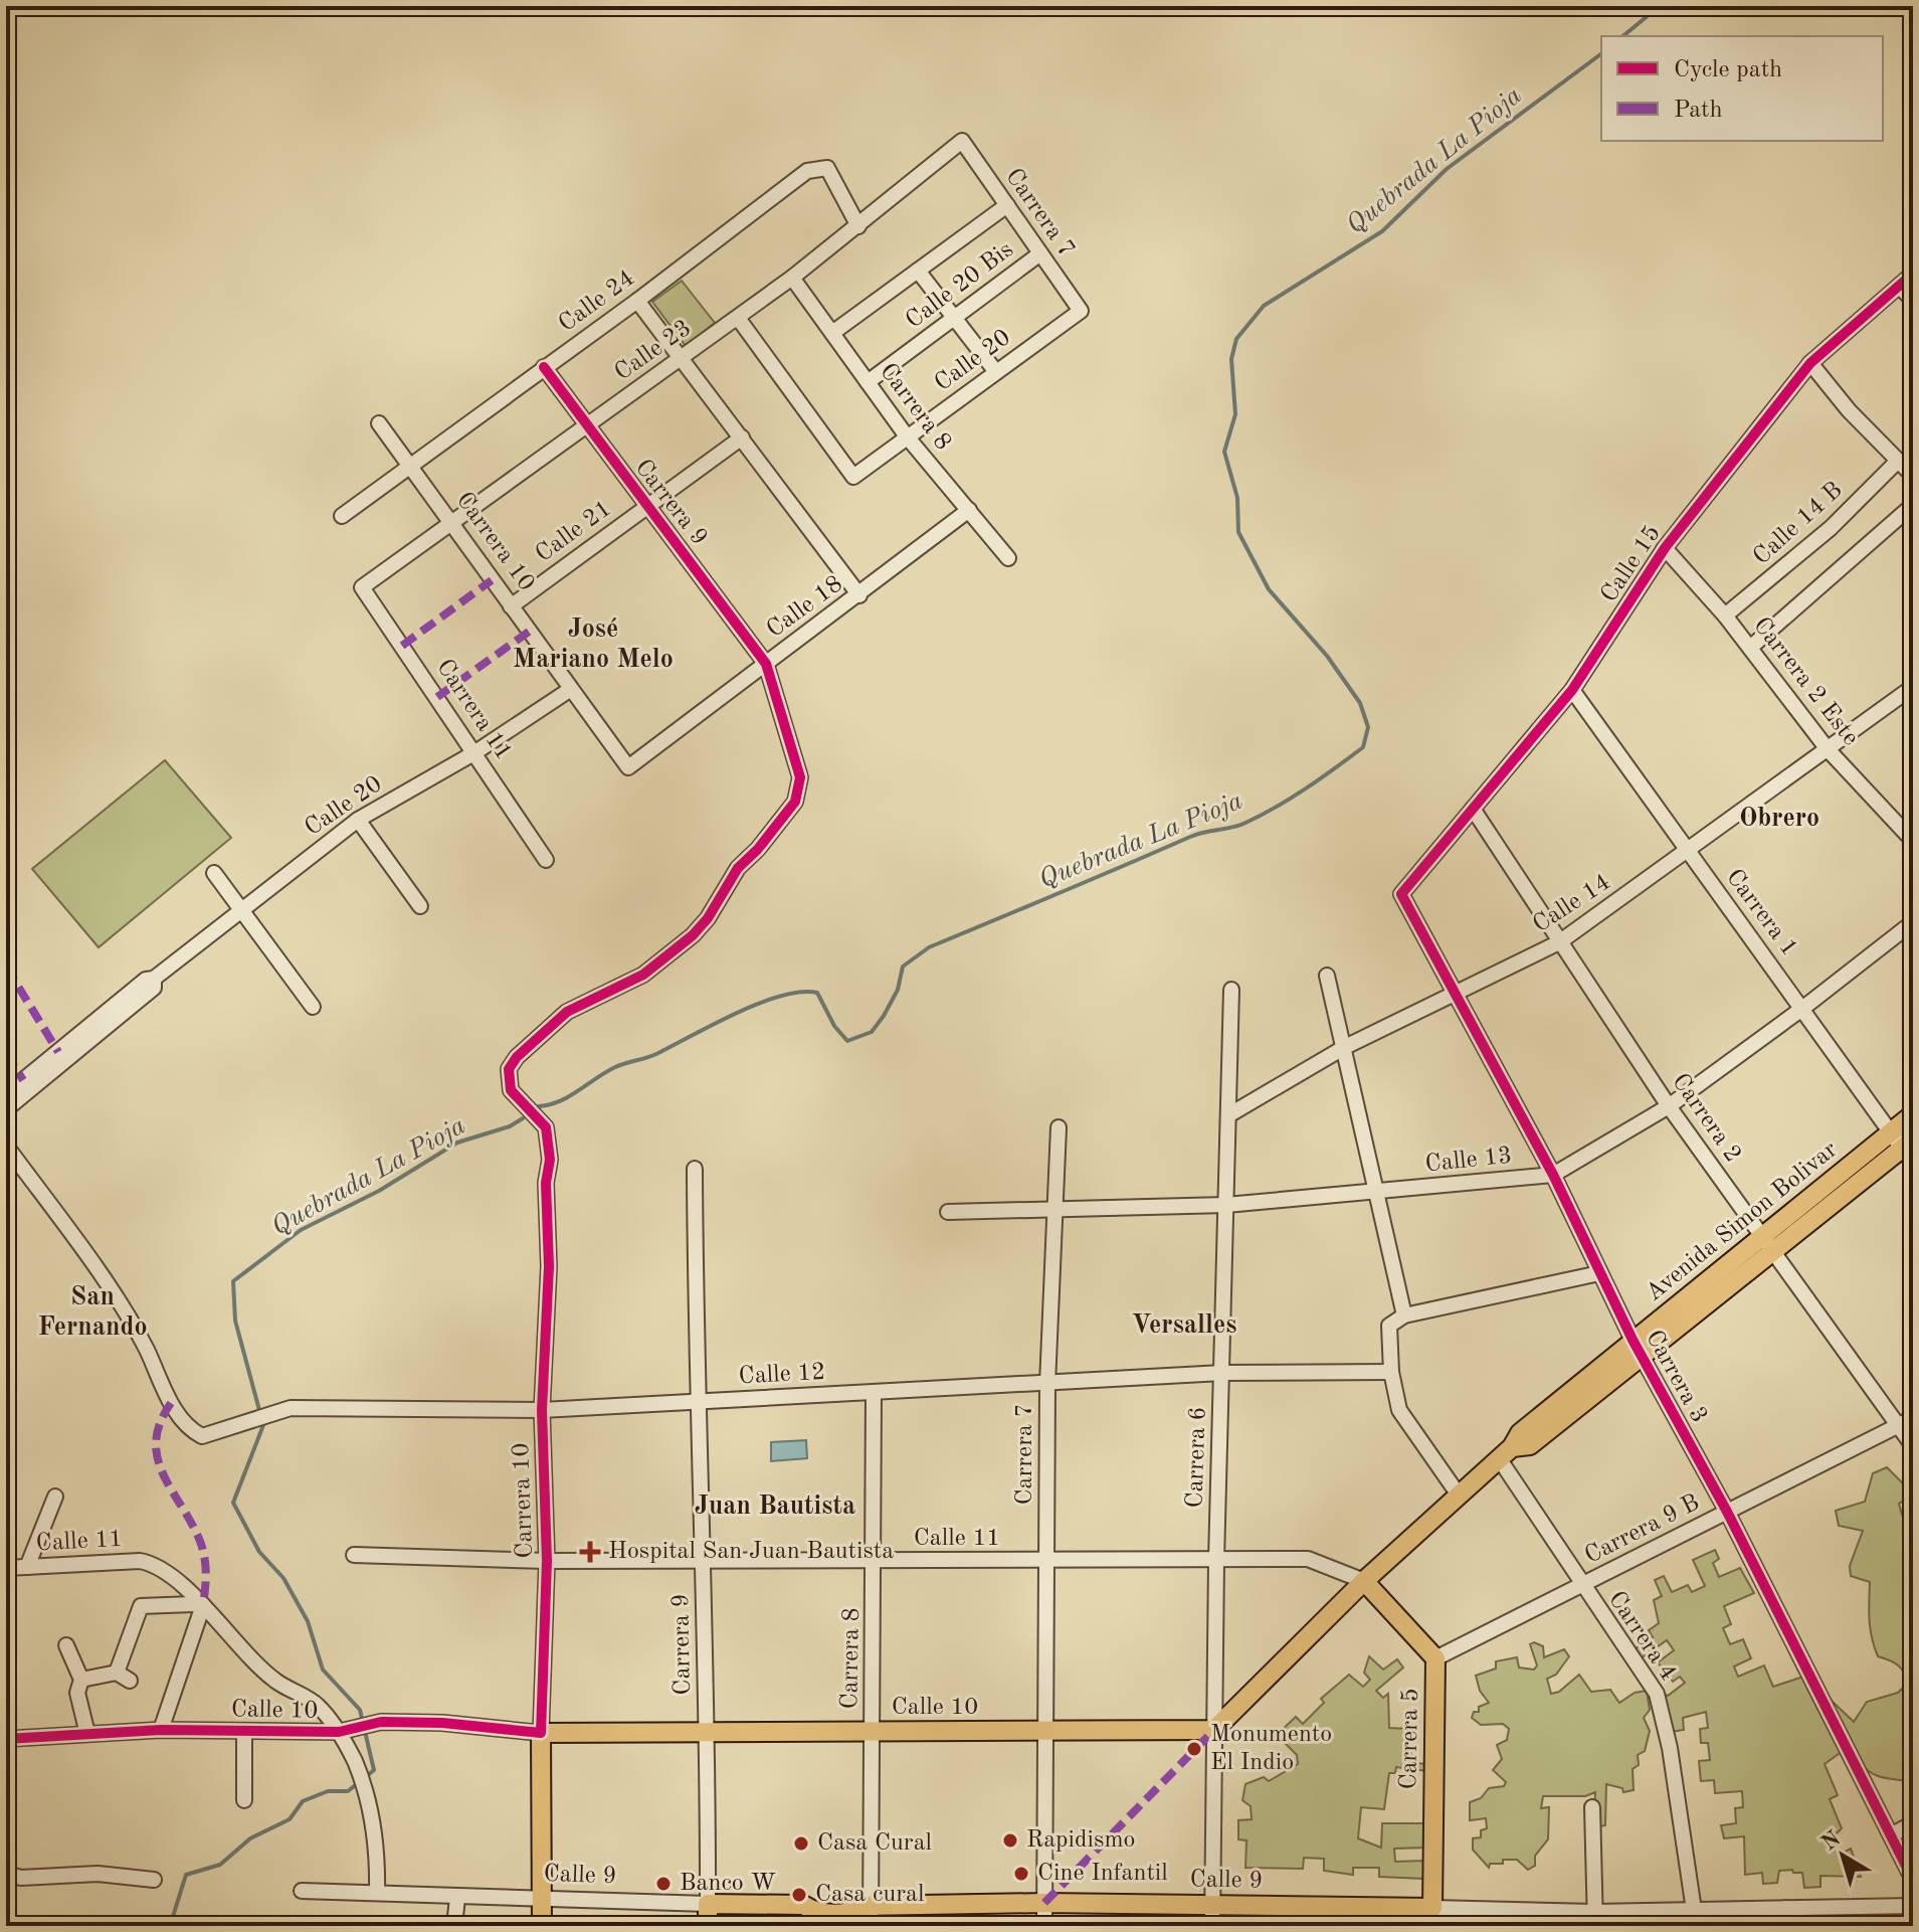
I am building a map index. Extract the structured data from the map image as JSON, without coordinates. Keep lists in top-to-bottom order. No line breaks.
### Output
{"streets":{"main road":["Carrera 9","Carrera 10","Avenida Simon Bolivar","Calle 10","Carrera 5","Calle 9"],"street":["Carrera 7","Calle 20 Bis","Calle 24","Calle 23","Calle 20","Carrera 8","Calle 14 B","Calle 21","Calle 15","Calle 18","Carrera 2 Este","Carrera 11","Calle 14","Carrera 1","Carrera 2","Calle 13","Calle 12","Carrera 3","Carrera 6","Carrera 9 B","Calle 11","Carrera 4"]},"crossings":[["Carrera 7","Calle 20 Bis"],["Carrera 7","Calle 23"],["Carrera 7","Calle 20"],["Carrera 7","Calle 13"],["Carrera 7","Calle 12"],["Carrera 7","Calle 11"],["Carrera 7","Calle 10"],["Carrera 7","Calle 9"],["Calle 20 Bis","Carrera 8"],["Calle 24","Calle 23"],["Calle 24","Carrera 9"],["Calle 24","Carrera 10"],["Calle 23","Calle 20"],["Calle 23","Carrera 8"],["Calle 23","Carrera 9"],["Calle 23","Carrera 10"],["Calle 23","Carrera 11"],["Calle 20","Carrera 8"],["Calle 20","Carrera 10"],["Calle 20","Carrera 11"],["Carrera 8","Calle 18"],["Carrera 8","Calle 12"],["Carrera 8","Calle 11"],["Carrera 8","Calle 10"],["Carrera 8","Calle 9"],["Carrera 9","Calle 21"],["Carrera 9","Carrera 10"],["Carrera 9","Calle 18"],["Carrera 9","Calle 12"],["Carrera 9","Calle 11"],["Carrera 9","Calle 10"],["Carrera 9","Calle 9"],["Calle 14 B","Carrera 2 Este"],["Calle 21","Carrera 10"],["Carrera 10","Calle 18"],["Carrera 10","Calle 12"],["Carrera 10","Calle 11"],["Carrera 10","Calle 10"],["Carrera 10","Calle 9"],["Calle 15","Carrera 2 Este"],["Calle 15","Carrera 1"],["Calle 15","Carrera 2"],["Calle 15","Carrera 3"],["Carrera 2 Este","Calle 14"],["Calle 14","Carrera 1"],["Calle 14","Carrera 2"],["Calle 14","Carrera 3"],["Calle 14","Carrera 6"],["Carrera 1","Calle 13"],["Carrera 1","Avenida Simon Bolivar"],["Carrera 2","Calle 13"],["Carrera 2","Avenida Simon Bolivar"],["Carrera 2","Carrera 9 B"],["Calle 13","Carrera 3"],["Calle 13","Carrera 6"],["Avenida Simon Bolivar","Carrera 3"],["Avenida Simon Bolivar","Carrera 4"],["Calle 12","Carrera 6"],["Carrera 3","Carrera 9 B"],["Carrera 6","Calle 11"],["Carrera 6","Calle 10"],["Carrera 6","Calle 9"],["Carrera 9 B","Carrera 4"],["Carrera 9 B","Carrera 5"],["Calle 11","Carrera 5"],["Carrera 4","Calle 9"],["Carrera 5","Calle 9"]],"districts":["José Mariano Melo","Obrero","San Fernando","Versalles","Juan Bautista"],"water":["Quebrada La Pioja"],"places":{"health":["Hospital San Juan Bautista"],"other":["Monumento El Indio","Rapidismo","Casa Cural","Cine Infantil","Banco W","Casa cural"]},"legend":["Cycle path","Path"],"north":"top left"}
